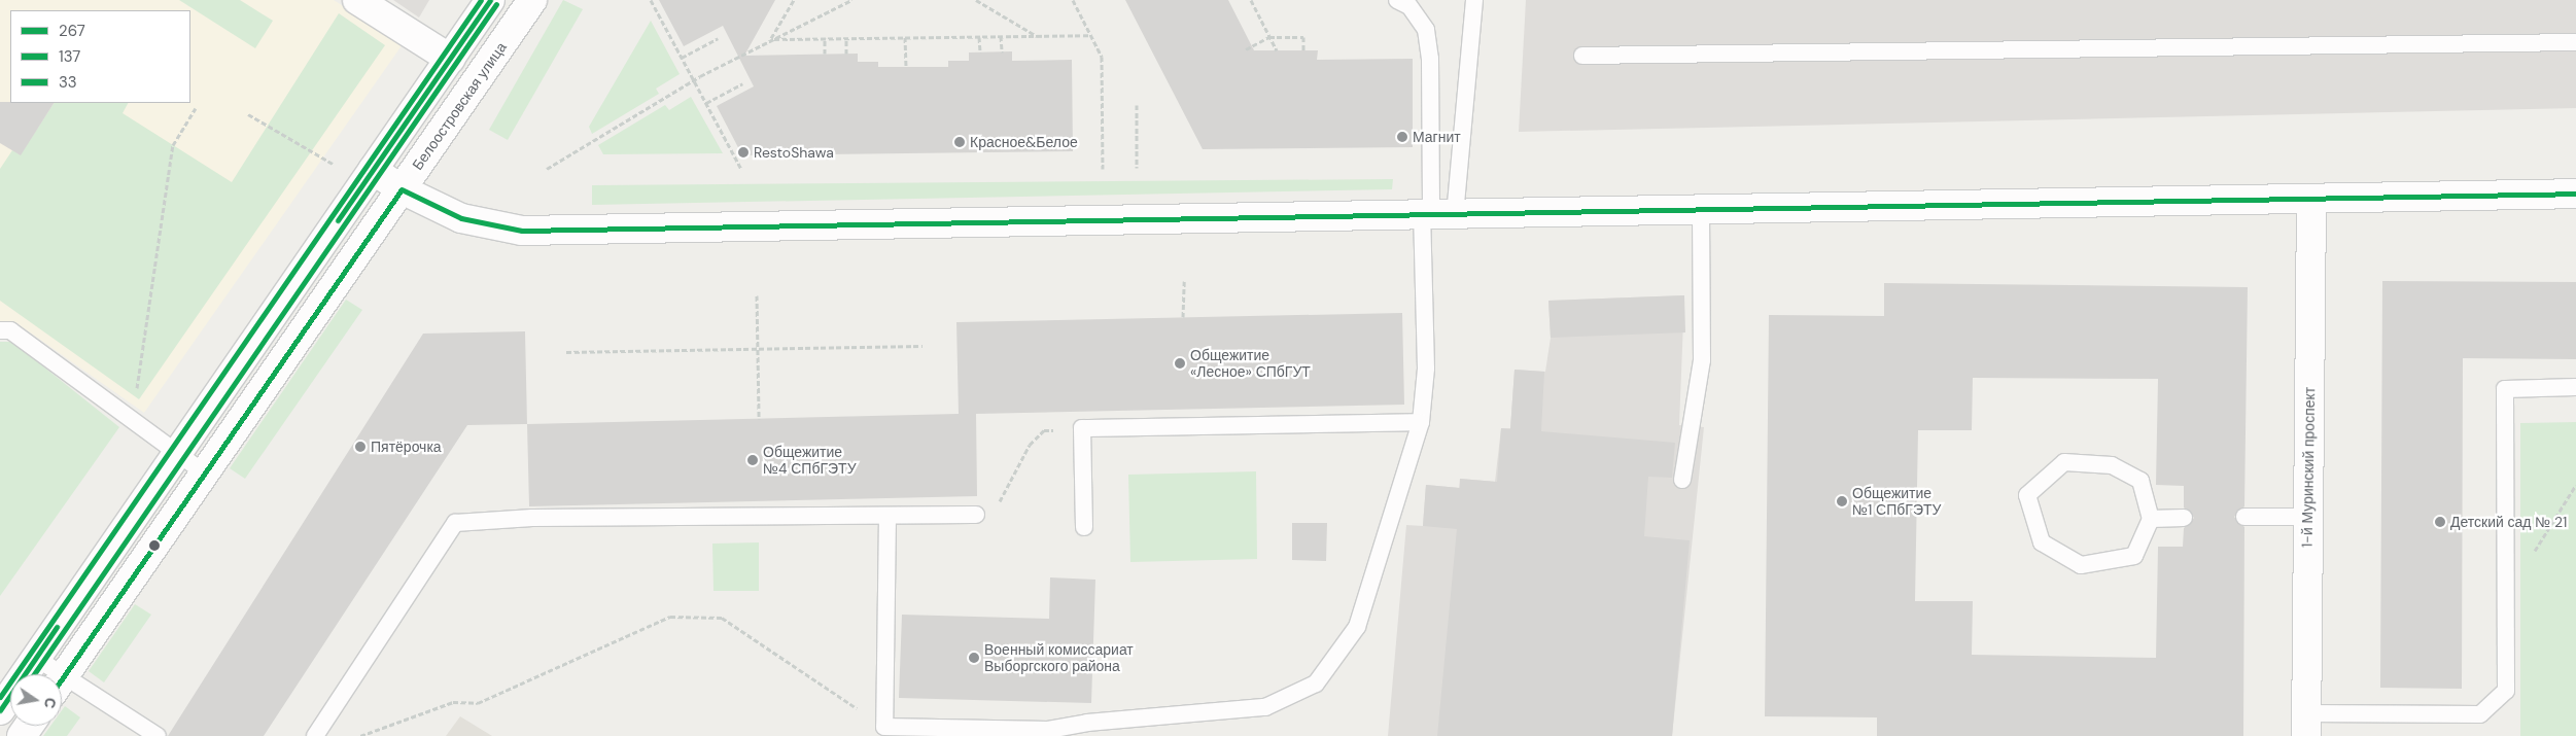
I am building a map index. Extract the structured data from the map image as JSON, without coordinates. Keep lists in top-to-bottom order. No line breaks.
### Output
{"streets":{"street":["Белоостровская улица","1-й Муринский проспект"]},"places":["Магнит","Красное&Белое","RestoShawa","Общежитие «Лесное» СПбГУТ","Пятёрочка","Общежитие №4 СПбГЭТУ","Общежитие №1 СПбГЭТУ","Детский сад № 21","Военный комиссариат Выборгского района"],"lines":["transit line 267","transit line 33","transit line 137"],"legend":["267","137","33"],"north":"right"}
